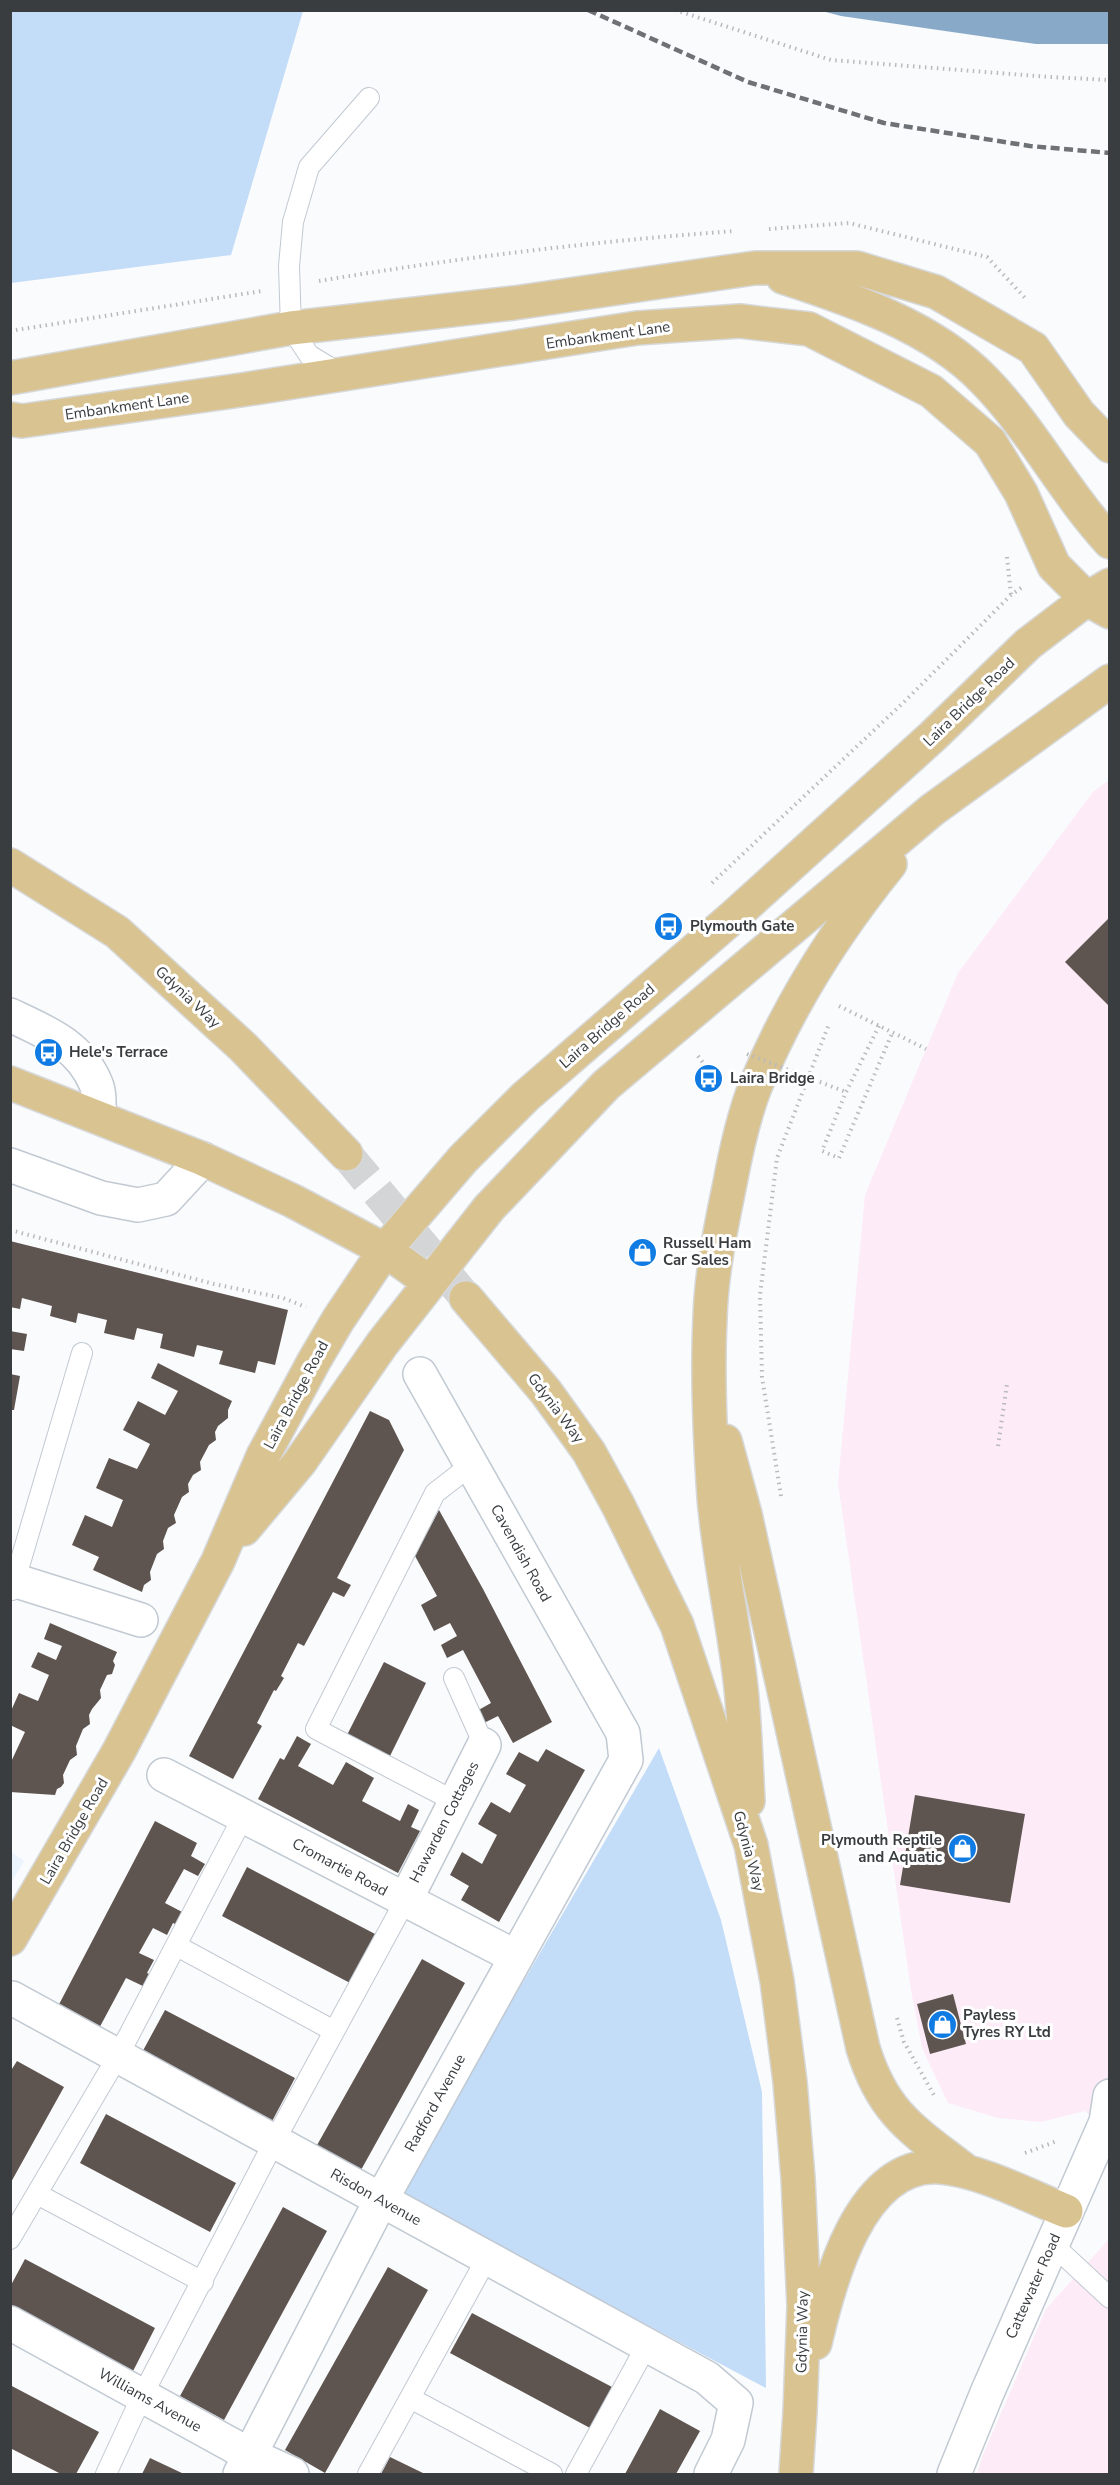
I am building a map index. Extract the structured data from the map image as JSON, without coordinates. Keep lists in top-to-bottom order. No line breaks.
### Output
{"streets":{"main road":["Embankment Lane","Laira Bridge Road","Gdynia Way"],"street":["Cavendish Road","Hawarden Cottages","Cromartie Road","Radford Avenue","Risdon Avenue","Cattewater Road","Williams Avenue"]},"crossings":[["Embankment Lane","Laira Bridge Road"],["Cavendish Road","Radford Avenue"],["Hawarden Cottages","Cromartie Road"],["Cromartie Road","Radford Avenue"],["Radford Avenue","Risdon Avenue"],["Radford Avenue","Williams Avenue"]],"places":{"bus stop":["Plymouth Gate","Hele's Terrace","Laira Bridge"],"shop":["Russell Ham Car Sales","Plymouth Reptile and Aquatic","Payless Tyres RY Ltd"]}}
